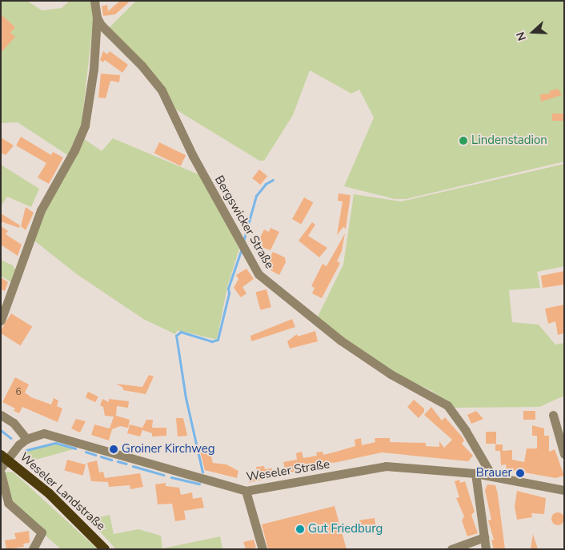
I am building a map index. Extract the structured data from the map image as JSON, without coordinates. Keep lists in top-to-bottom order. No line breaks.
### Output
{"streets":{"main road":["Weseler Landstraße"],"street":["Bergswicker Straße","Weseler Straße"]},"crossings":[["Bergswicker Straße","Weseler Straße"]],"places":["Lindenstadion","Groiner Kirchweg","Brauer","Gut Friedburg"],"house_numbers":["6"],"north":"left"}
